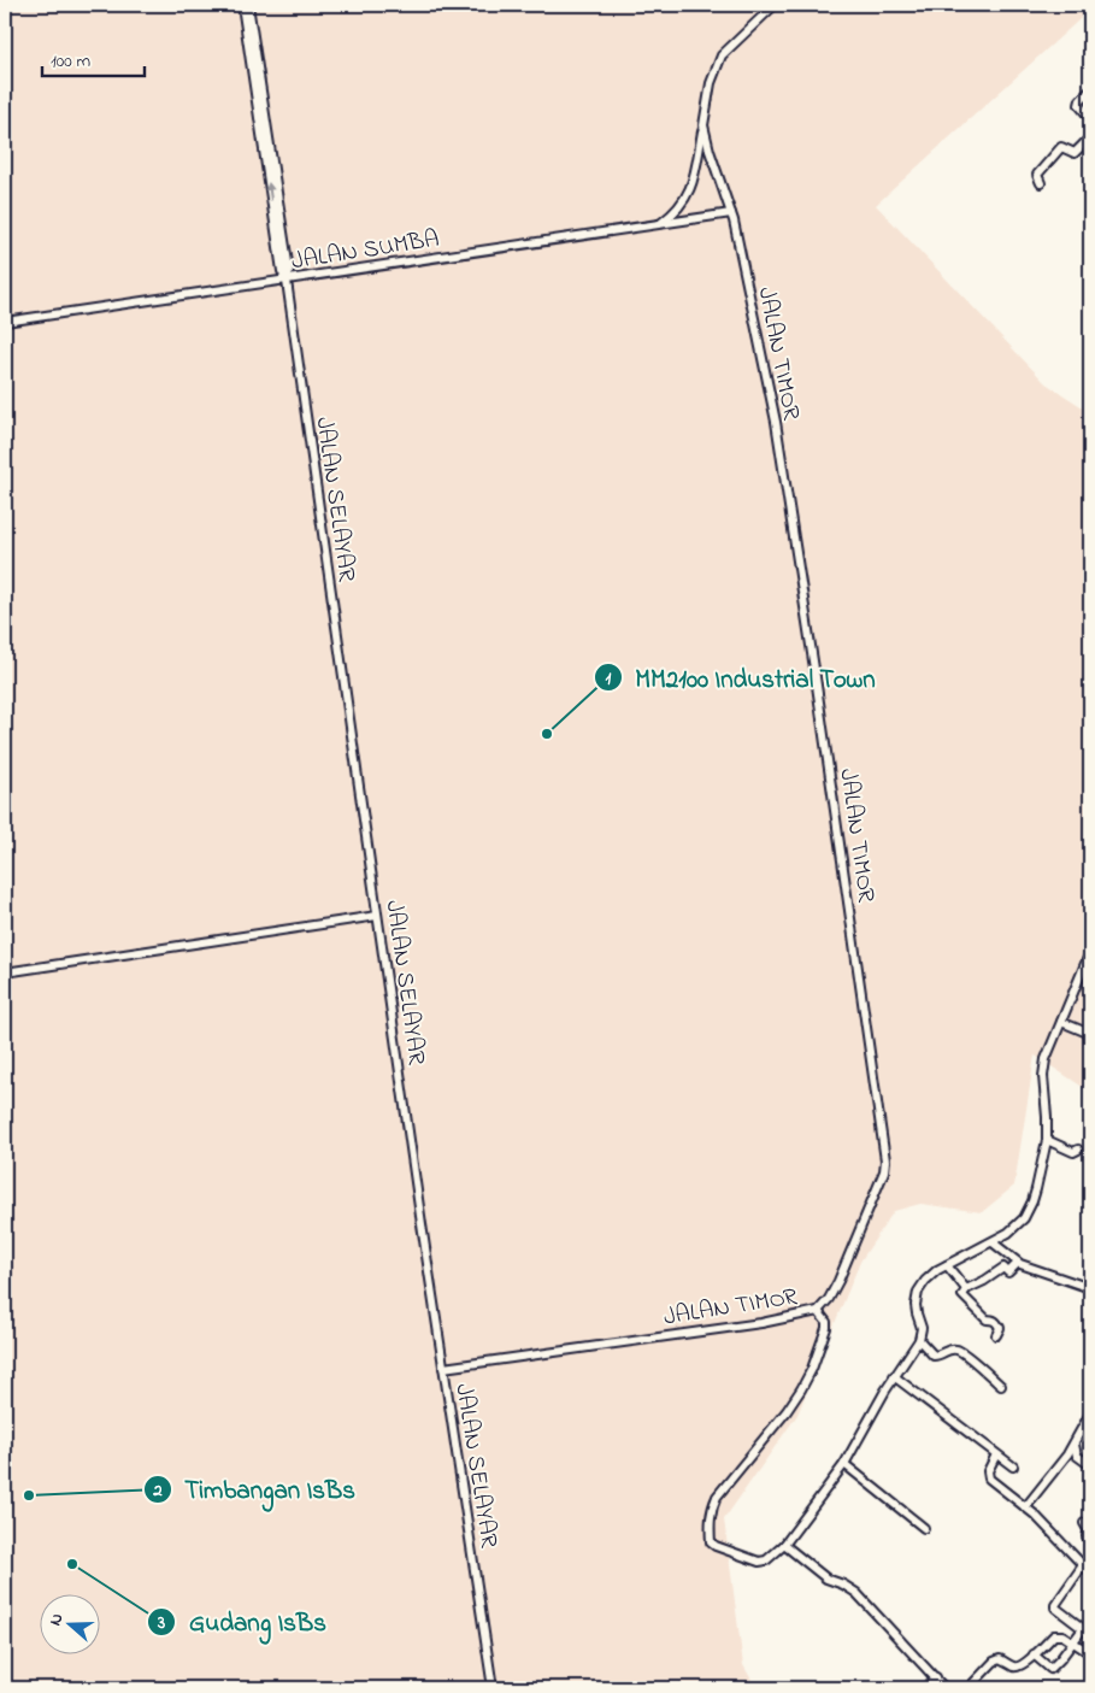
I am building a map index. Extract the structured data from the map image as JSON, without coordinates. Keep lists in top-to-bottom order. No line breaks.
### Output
{"streets":{"street":["JALAN SUMBA","JALAN TIMOR","JALAN SELAYAR"]},"crossings":[["JALAN SUMBA","JALAN TIMOR"],["JALAN SUMBA","JALAN SELAYAR"],["JALAN TIMOR","JALAN SELAYAR"]],"places":["MM2100 Industrial Town","Timbangan IsBs","Gudang IsBs"],"scale_bar":"100 m","north":"left"}
